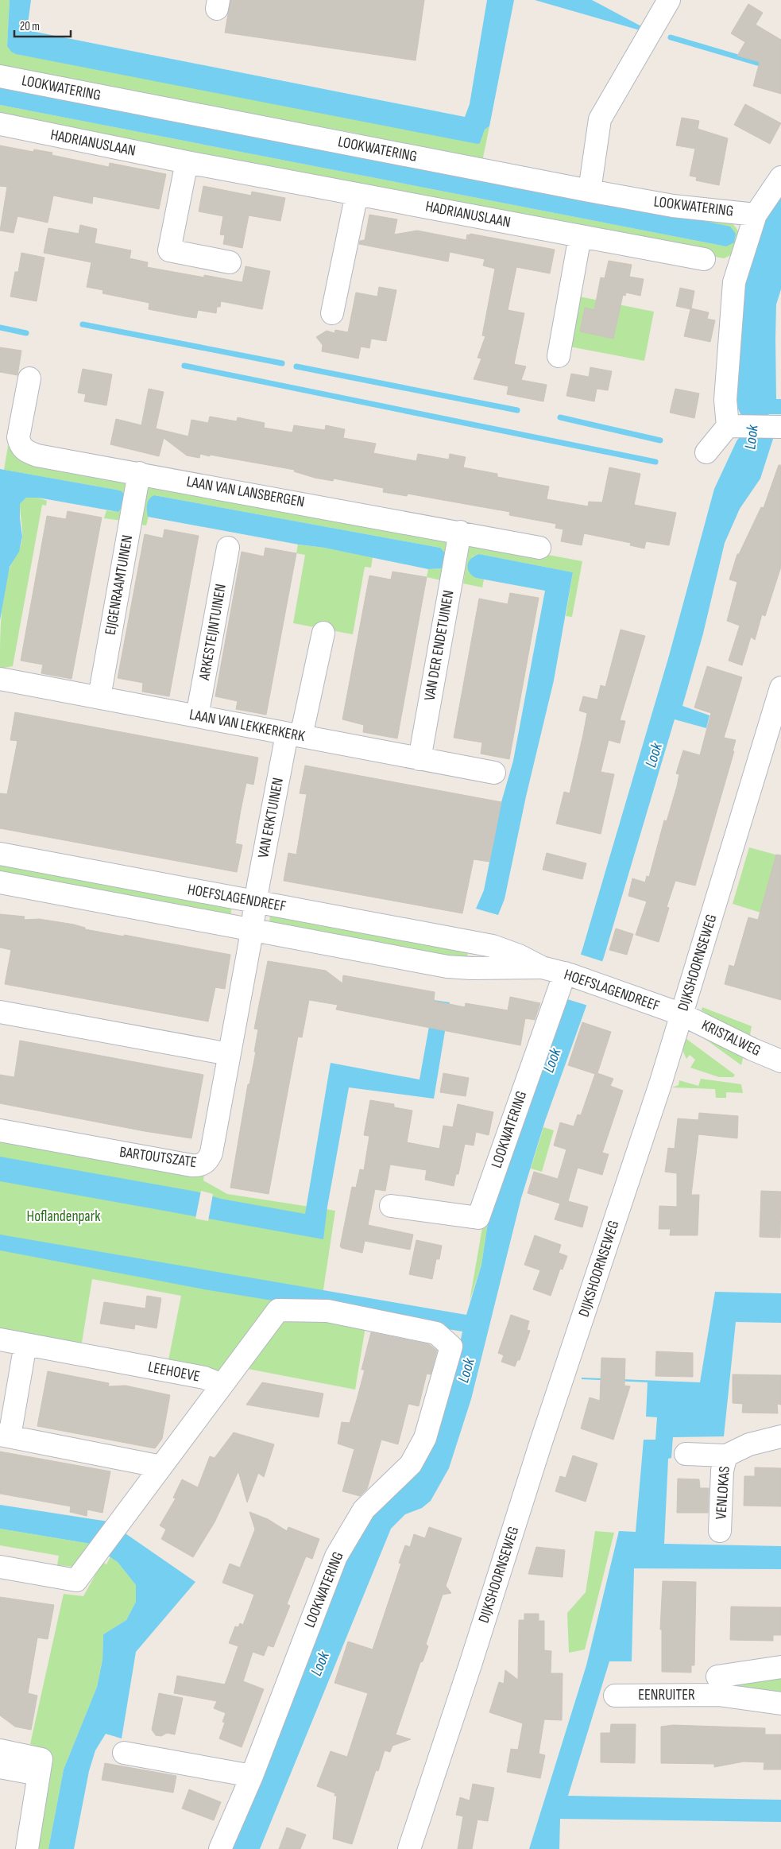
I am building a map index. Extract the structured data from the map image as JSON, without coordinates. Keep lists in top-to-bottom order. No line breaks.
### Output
{"streets":{"street":["LOOKWATERING","HADRIANUSLAAN","LAAN VAN LANSBERGEN","EIJGENRAAMTUINEN","ARKESTEIJNTUINEN","VAN DER ENDETUINEN","LAAN VAN LEKKERKERK","VAN ERKTUINEN","HOEFSLAGENDREEF","DIJKSHOORNSEWEG","KRISTALWEG","BARTOUTSZATE","LEEHOEVE","VENLOKAS","EENRUITER"]},"crossings":[["LOOKWATERING","HOEFSLAGENDREEF"],["LOOKWATERING","LEEHOEVE"],["LAAN VAN LANSBERGEN","EIJGENRAAMTUINEN"],["LAAN VAN LANSBERGEN","VAN DER ENDETUINEN"],["EIJGENRAAMTUINEN","LAAN VAN LEKKERKERK"],["ARKESTEIJNTUINEN","LAAN VAN LEKKERKERK"],["VAN DER ENDETUINEN","LAAN VAN LEKKERKERK"],["LAAN VAN LEKKERKERK","VAN ERKTUINEN"],["VAN ERKTUINEN","HOEFSLAGENDREEF"],["VAN ERKTUINEN","BARTOUTSZATE"],["HOEFSLAGENDREEF","DIJKSHOORNSEWEG"],["HOEFSLAGENDREEF","KRISTALWEG"],["HOEFSLAGENDREEF","BARTOUTSZATE"],["DIJKSHOORNSEWEG","KRISTALWEG"]],"water":["Look"],"parks":["Hoflandenpark"],"scale_bar":"20 m"}
